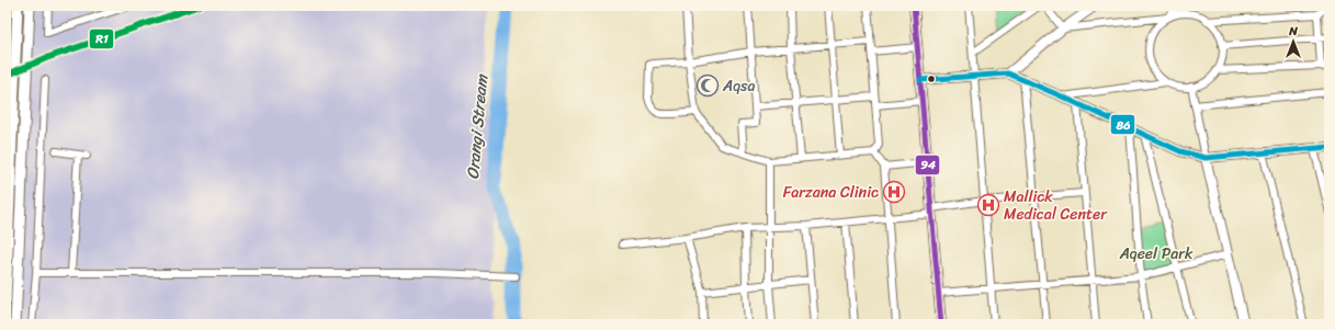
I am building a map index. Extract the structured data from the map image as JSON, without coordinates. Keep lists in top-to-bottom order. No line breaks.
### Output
{"water":["Orangi Stream"],"parks":["Aqeel Park"],"places":{"mosque":["Aqsa"],"hospital":["Farzana Clinic","Mallick Medical Center"]},"lines":["transit line R1","transit line 94","transit line 86"],"north":"top"}
